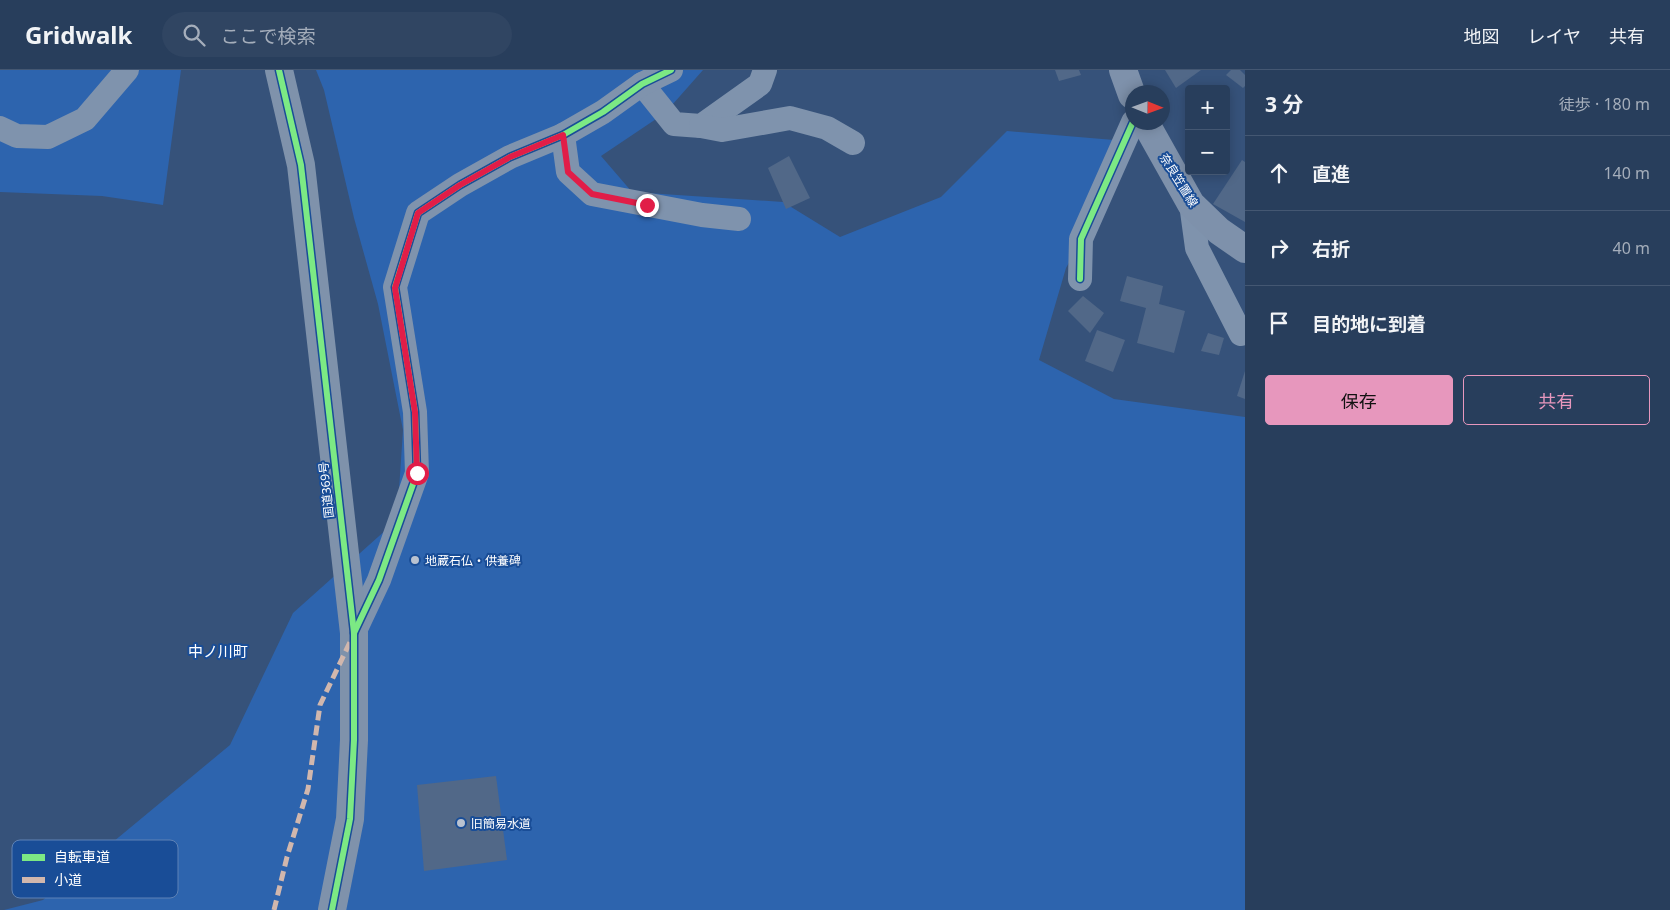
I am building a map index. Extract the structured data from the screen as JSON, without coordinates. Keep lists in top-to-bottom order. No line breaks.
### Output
{"streets":{"highway":["国道369号"],"main road":["奈良笠置線"]},"districts":["中ノ川町"],"places":["地蔵石仏・供養碑","旧簡易水道"],"legend":["自転車道","小道"],"north":"right","page":{"header":"Gridwalk","search":"ここで検索","nav":["地図","レイヤ","共有"],"heading":["3 分","徒歩 · 180 m"],"map_buttons":["+","−"],"list":[["直進","140 m"],["右折","40 m"],"目的地に到着"],"buttons":["保存","共有"]}}
